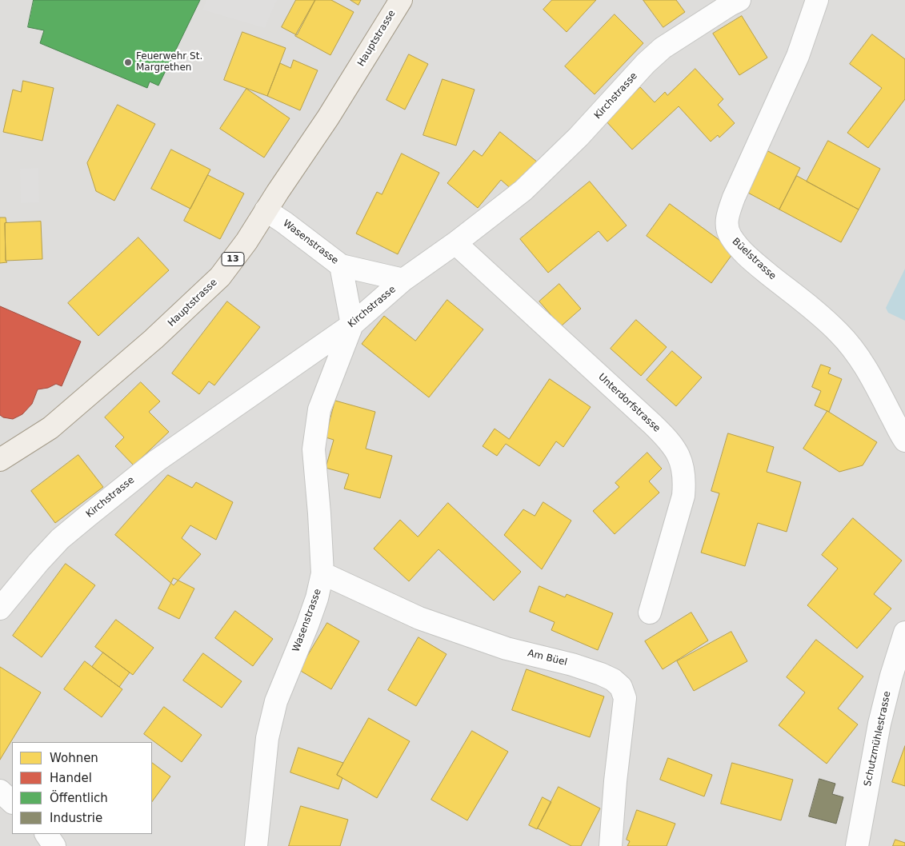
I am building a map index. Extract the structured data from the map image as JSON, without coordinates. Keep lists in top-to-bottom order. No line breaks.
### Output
{"streets":{"main road":["Hauptstrasse","13"],"street":["Kirchstrasse","Wasenstrasse","Büelstrasse","Unterdorfstrasse","Am Büel","Schutzmühlestrasse"]},"crossings":[["Hauptstrasse","Wasenstrasse"],["Kirchstrasse","Wasenstrasse"],["Kirchstrasse","Unterdorfstrasse"],["Wasenstrasse","Am Büel"]],"places":["Feuerwehr St. Margrethen"],"legend":["Wohnen","Handel","Öffentlich","Industrie"]}
